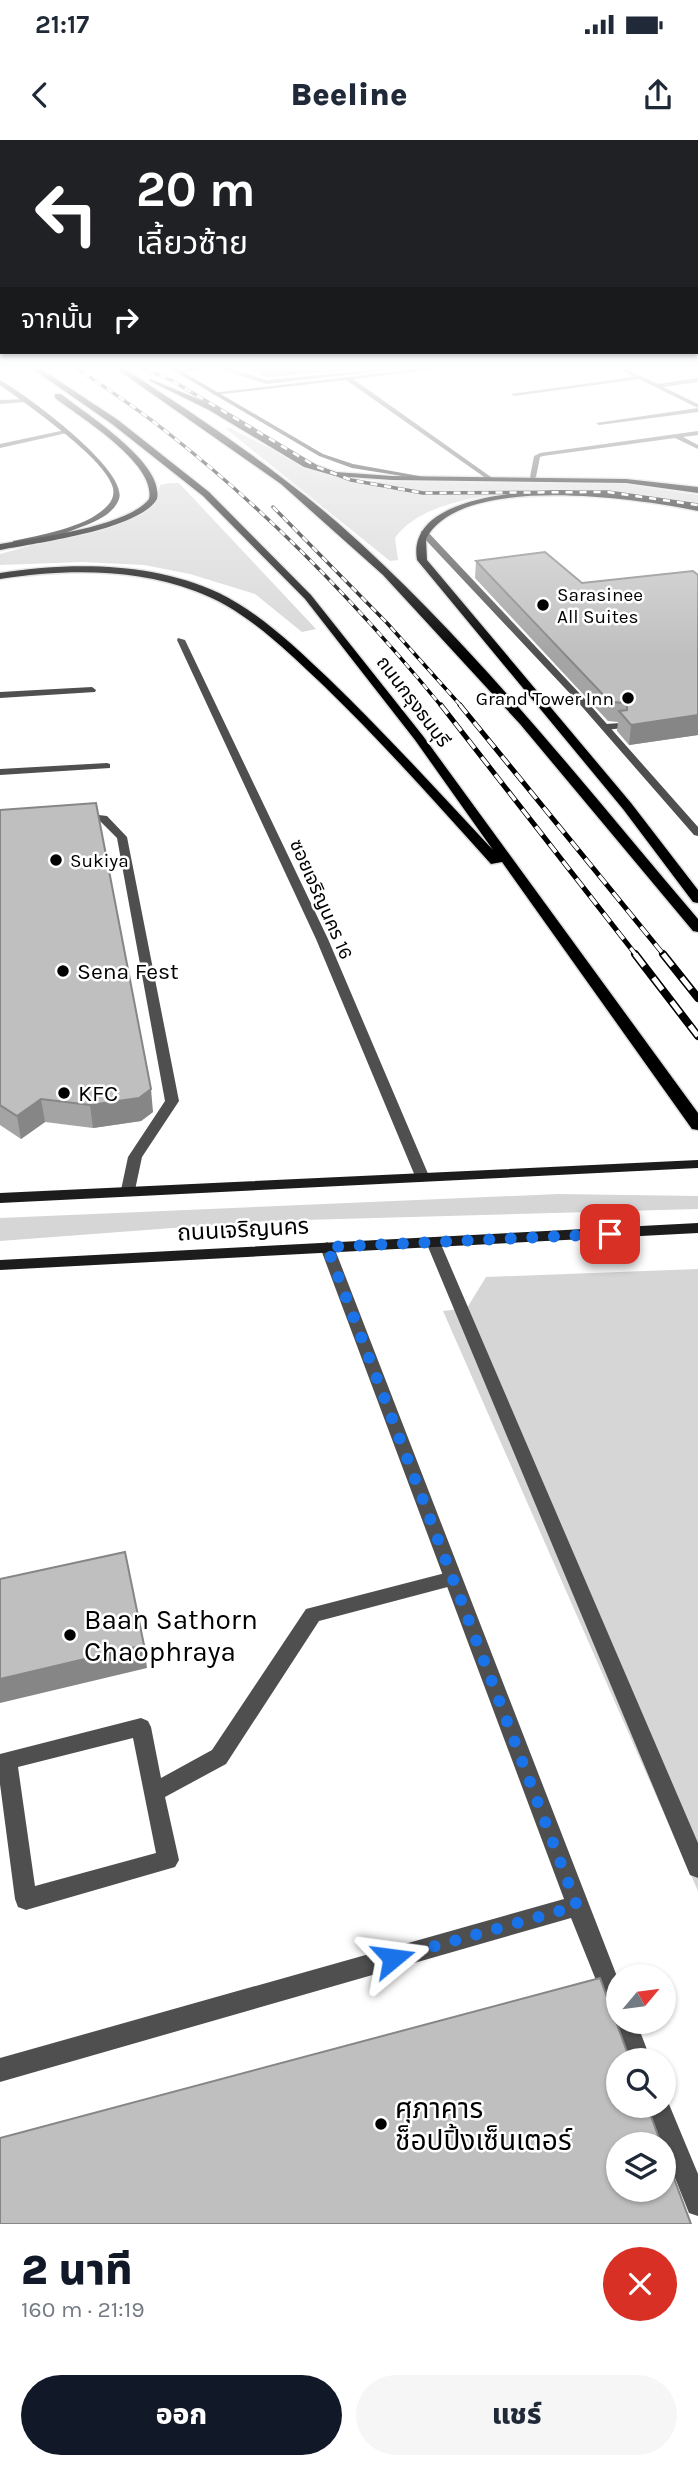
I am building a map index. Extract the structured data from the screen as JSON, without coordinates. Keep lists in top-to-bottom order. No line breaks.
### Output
{"streets":{"main road":["ถนนกรุงธนบุรี","ถนนเจริญนคร"],"street":["ซอยเจริญนคร 16"]},"crossings":[["ซอยเจริญนคร 16","ถนนเจริญนคร"]],"places":["Sarasinee All Suites","Grand Tower Inn","Sukiya","Sena Fest","KFC","Baan Sathorn Chaophraya","ศุภาคาร ช็อปปิ้งเซ็นเตอร์"],"north":"top right","page":{"status":"21:17","header":"Beeline","turn":["20 m","เลี้ยวซ้าย"],"then":"จากนั้น","heading":["2 นาที","160 m · 21:19"],"buttons":["ออก","แชร์"]}}
